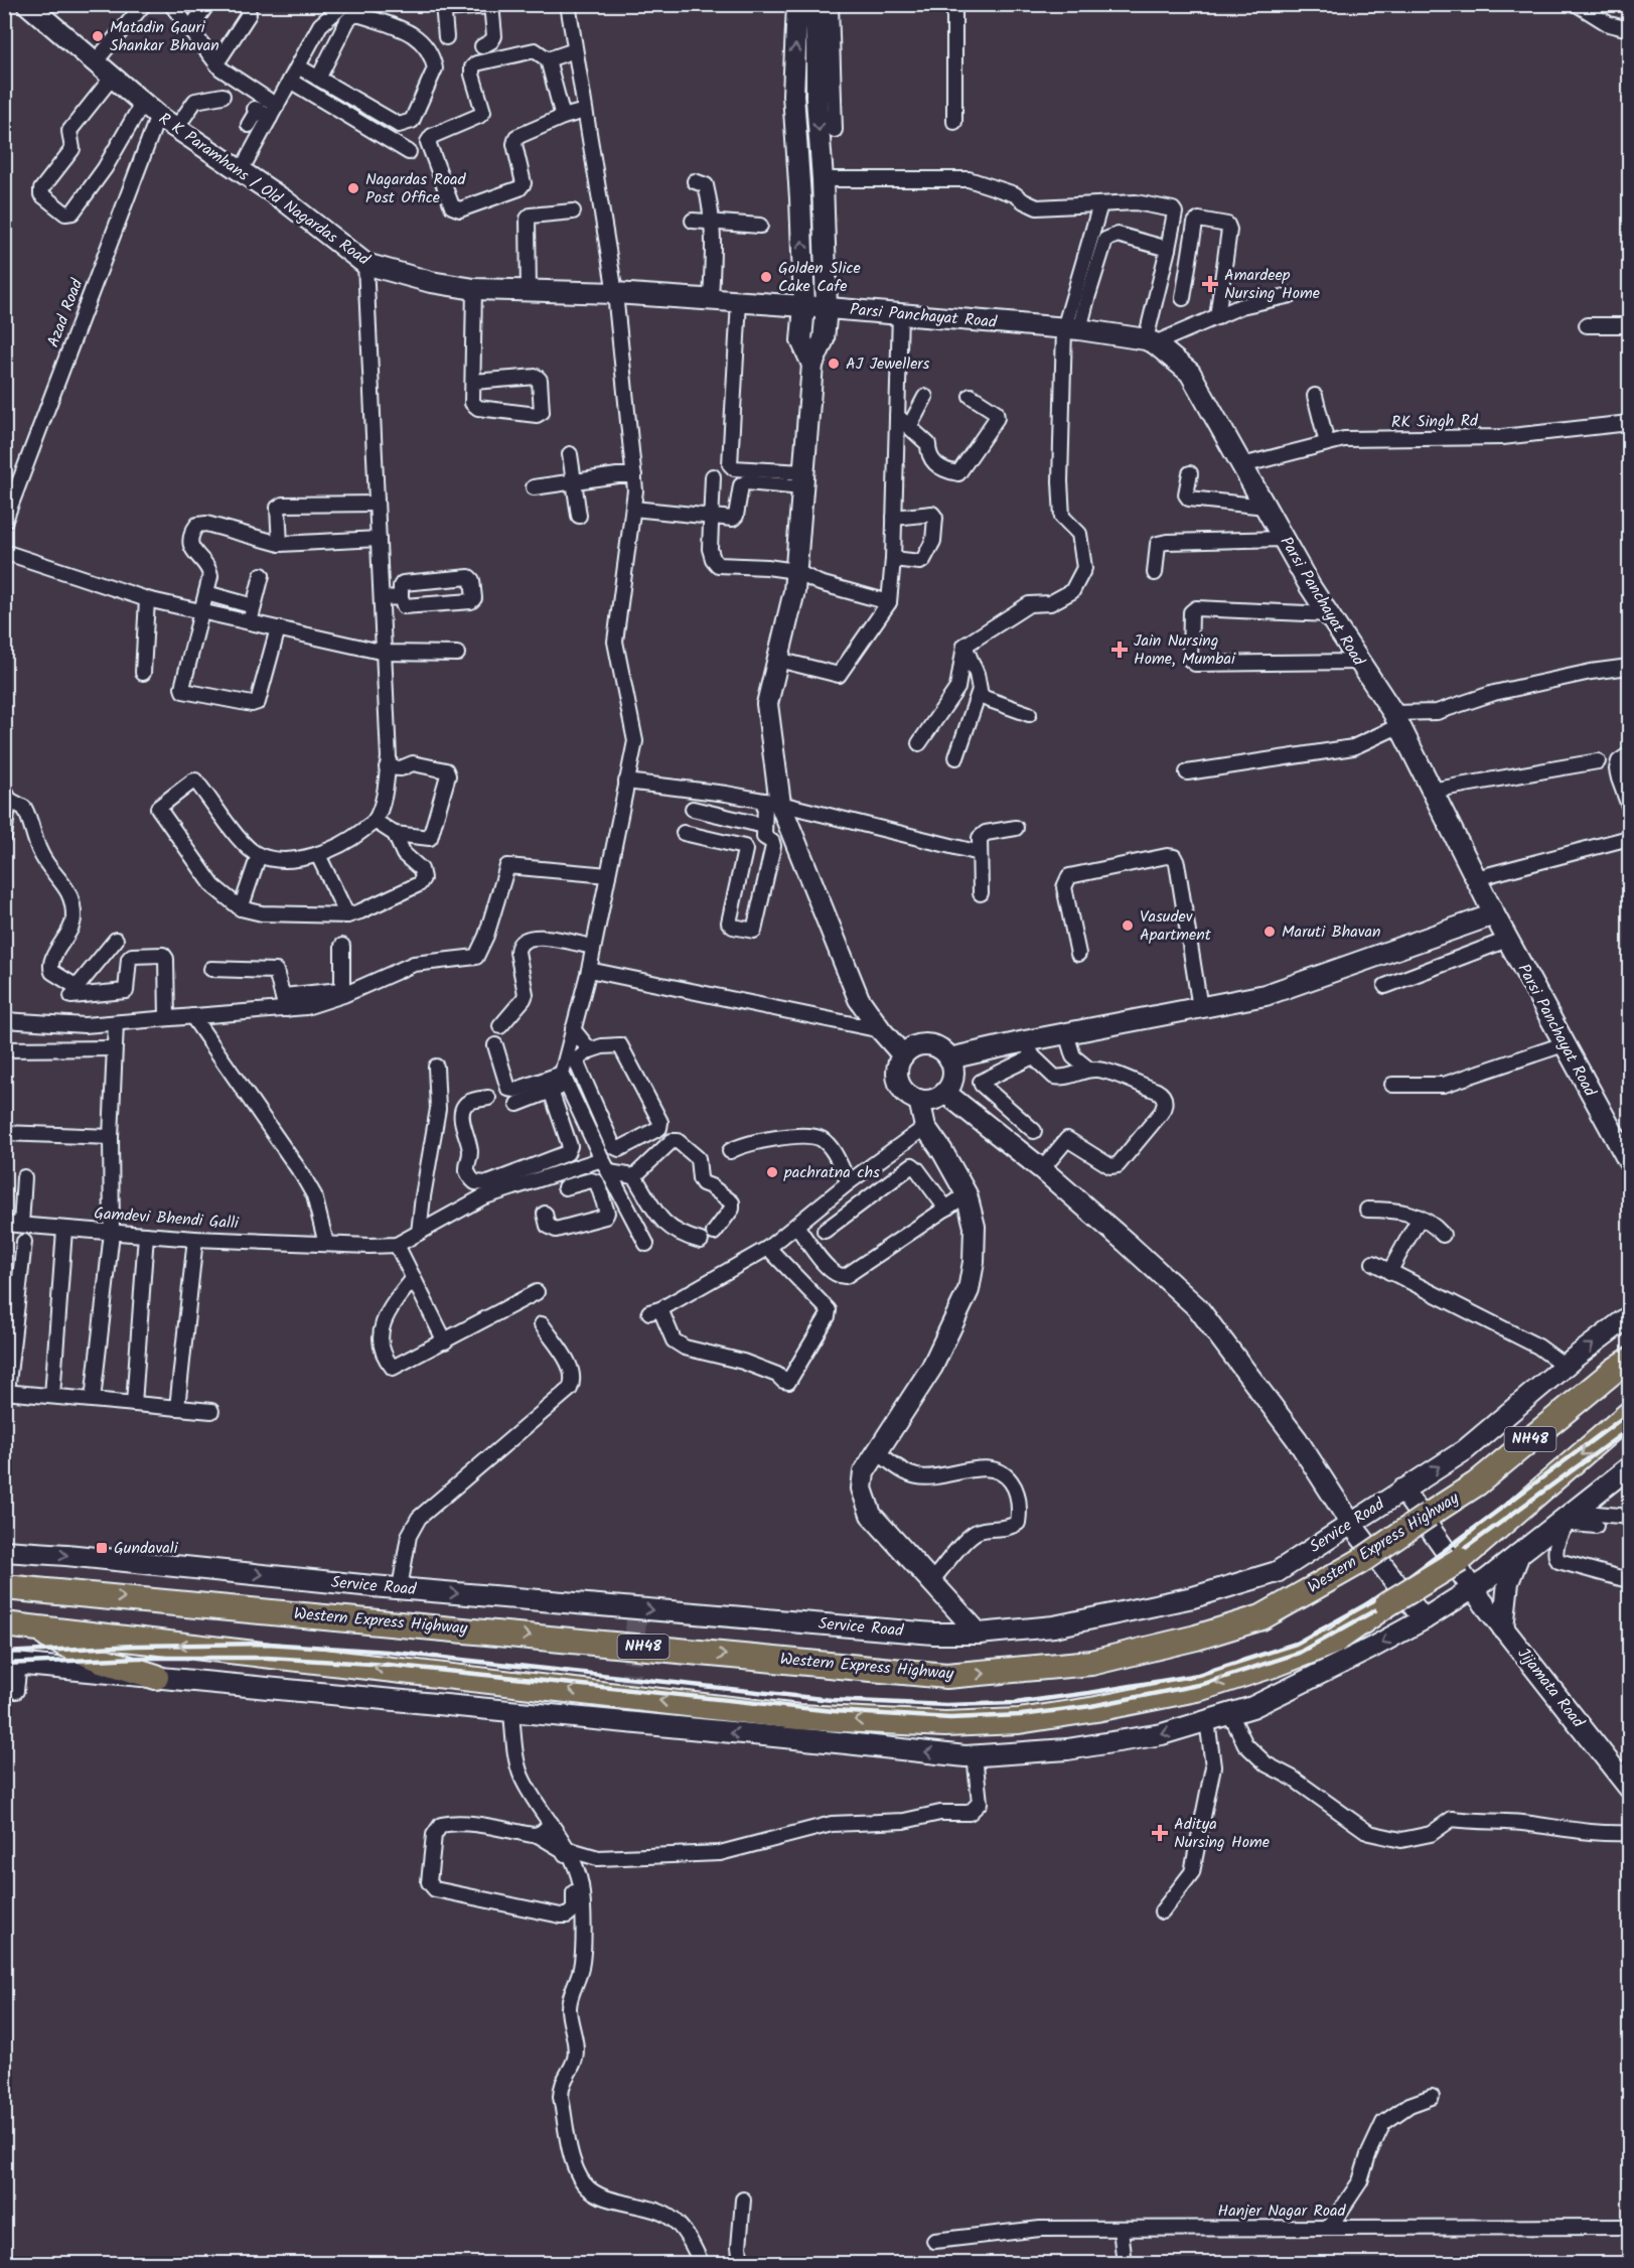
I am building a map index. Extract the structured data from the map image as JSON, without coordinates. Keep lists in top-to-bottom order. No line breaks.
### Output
{"streets":{"highway":["NH48","Western Express Highway"],"street":["R K Paramhans / Old Nagardas Road","Azad Road","Parsi Panchayat Road","RK Singh Rd","Gamdevi Bhendi Galli","Service Road","Jijamata Road","Hanjer Nagar Road"]},"crossings":[["R K Paramhans / Old Nagardas Road","Azad Road"],["R K Paramhans / Old Nagardas Road","Parsi Panchayat Road"],["Parsi Panchayat Road","RK Singh Rd"],["Service Road","Jijamata Road"]],"places":{"other":["Matadin Gauri Shankar Bhavan","Nagardas Road Post Office","Golden Slice Cake Cafe","AJ Jewellers","Vasudev Apartment","Maruti Bhavan","pachratna chs"],"health":["Amardeep Nursing Home","Jain Nursing Home, Mumbai","Aditya Nursing Home"],"transit":["Gundavali"]}}
